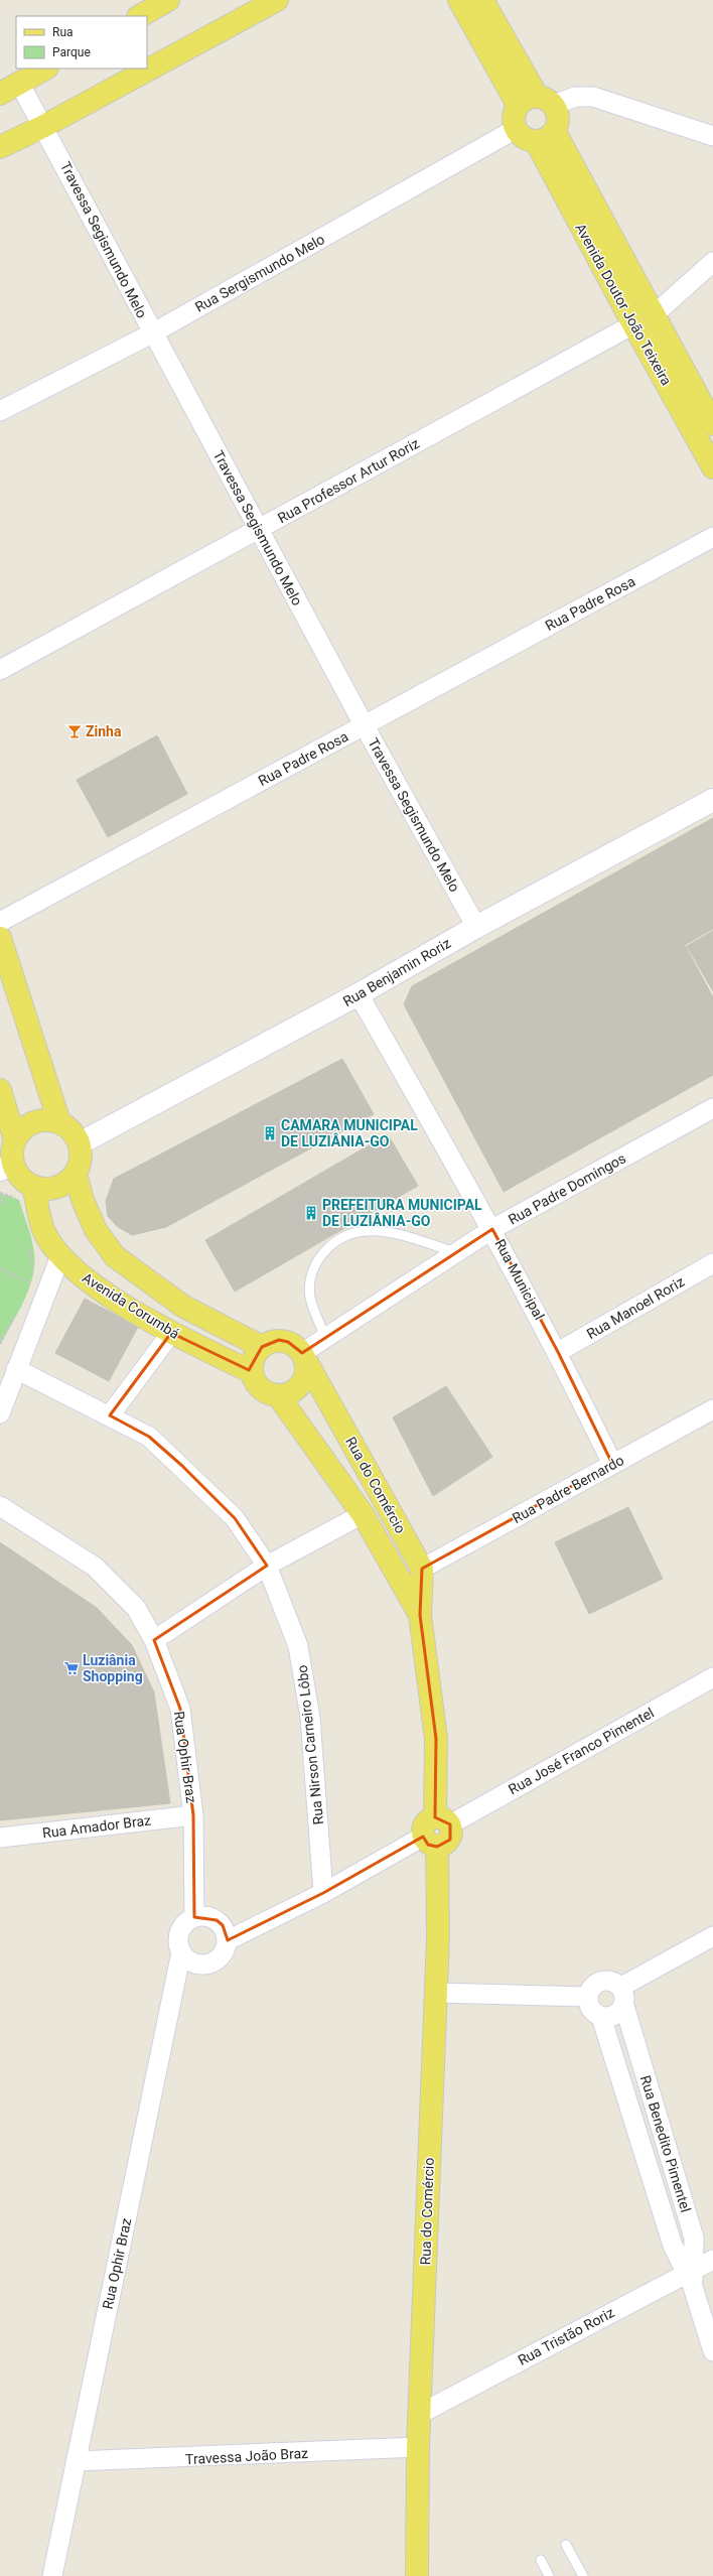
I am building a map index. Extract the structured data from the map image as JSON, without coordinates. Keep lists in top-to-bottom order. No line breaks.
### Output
{"streets":{"main road":["Avenida Doutor João Teixeira","Avenida Corumbá","Rua do Comércio"],"street":["Travessa Segismundo Melo","Rua Sergismundo Melo","Rua Professor Artur Roriz","Rua Padre Rosa","Rua Benjamin Roriz","Rua Padre Domingos","Rua Municipal","Rua Manoel Roriz","Rua Padre Bernardo","Rua Nirson Carneiro Lôbo","Rua José Franco Pimentel","Rua Ophir Braz","Rua Amador Braz","Rua Benedito Pimentel","Rua Tristão Roriz","Travessa João Braz"]},"crossings":[["Travessa Segismundo Melo","Rua Sergismundo Melo"],["Travessa Segismundo Melo","Rua Professor Artur Roriz"],["Travessa Segismundo Melo","Rua Padre Rosa"],["Travessa Segismundo Melo","Rua Benjamin Roriz"],["Rua Sergismundo Melo","Avenida Doutor João Teixeira"],["Avenida Doutor João Teixeira","Rua Professor Artur Roriz"],["Rua Benjamin Roriz","Rua Municipal"],["Rua Benjamin Roriz","Avenida Corumbá"],["Rua Padre Domingos","Rua Municipal"],["Rua Padre Domingos","Avenida Corumbá"],["Rua Padre Domingos","Rua do Comércio"],["Rua Municipal","Rua Manoel Roriz"],["Rua Municipal","Rua Padre Bernardo"],["Avenida Corumbá","Rua do Comércio"],["Rua do Comércio","Rua Padre Bernardo"],["Rua do Comércio","Rua José Franco Pimentel"],["Rua do Comércio","Rua Tristão Roriz"],["Rua do Comércio","Travessa João Braz"],["Rua Ophir Braz","Rua Amador Braz"],["Rua Ophir Braz","Travessa João Braz"],["Rua Benedito Pimentel","Rua Tristão Roriz"]],"places":{"bar":["Zinha"],"building":["CAMARA MUNICIPAL DE LUZIÂNIA-GO","PREFEITURA MUNICIPAL DE LUZIÂNIA-GO"],"supermarket":["Luziânia Shopping"]},"legend":["Rua","Parque"]}
